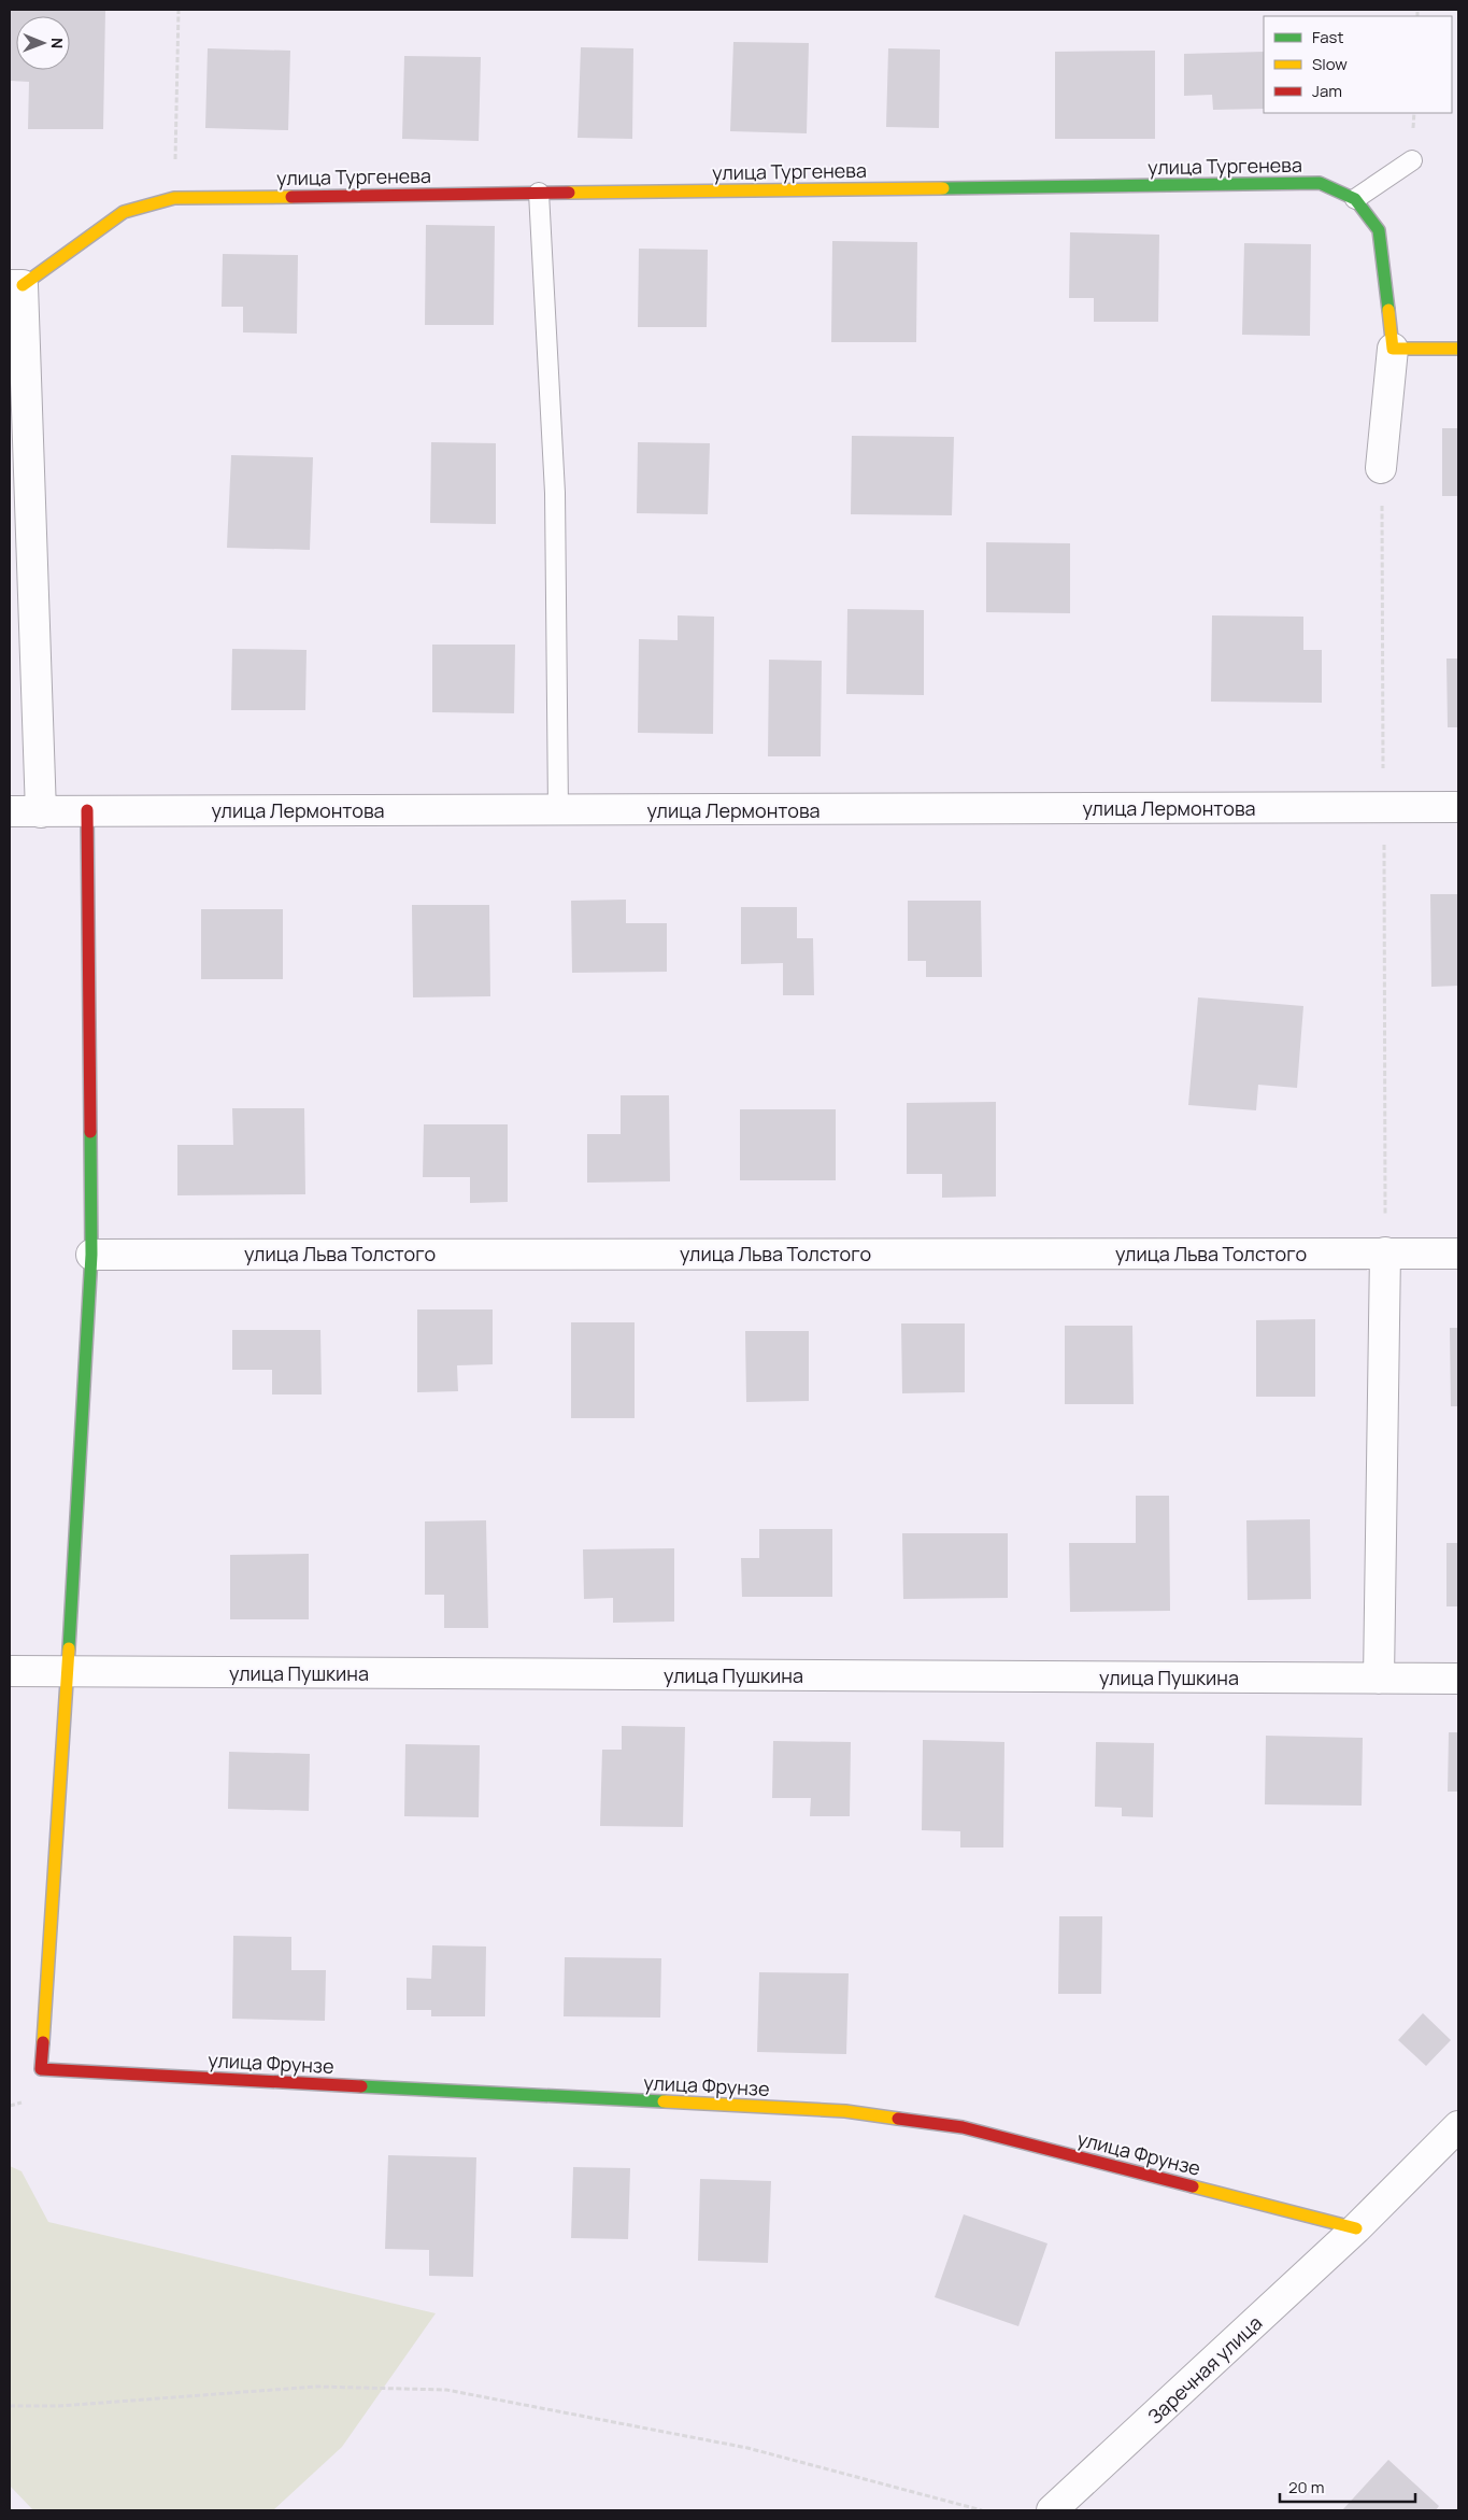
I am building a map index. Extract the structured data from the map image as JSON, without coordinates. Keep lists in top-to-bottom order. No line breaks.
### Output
{"streets":{"street":["улица Тургенева","улица Лермонтова","улица Льва Толстого","улица Пушкина","улица Фрунзе","Заречная улица"]},"crossings":[["улица Пушкина","улица Фрунзе"],["улица Фрунзе","Заречная улица"]],"legend":["Fast","Slow","Jam"],"scale_bar":"20 m","north":"right"}
